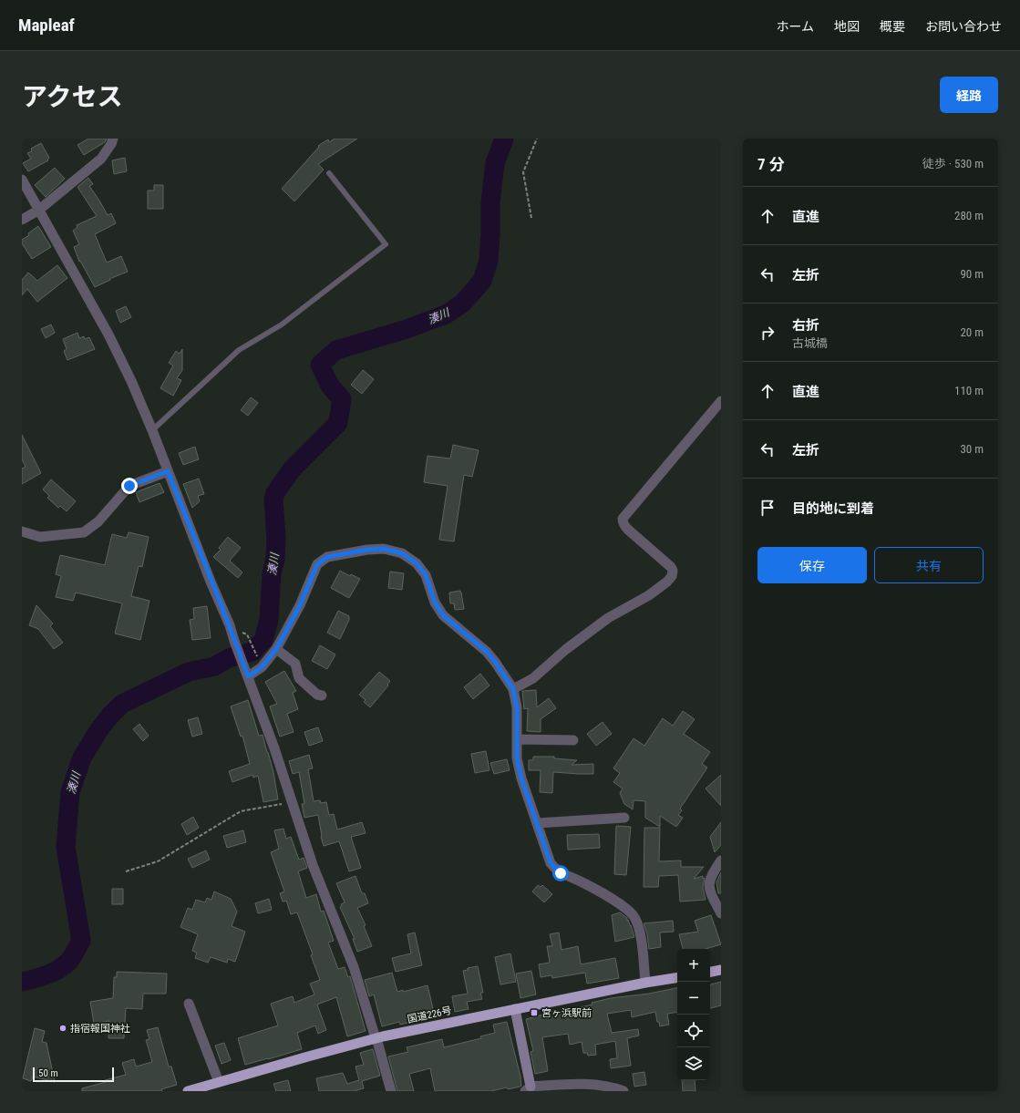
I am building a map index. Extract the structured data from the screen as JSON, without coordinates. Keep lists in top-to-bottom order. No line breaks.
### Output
{"streets":{"highway":["国道226号"]},"water":["湊川"],"places":{"transit":["宮ヶ浜駅前"],"other":["指宿報国神社"]},"scale_bar":"50 m","page":{"header":"Mapleaf","nav":["ホーム","地図","概要","お問い合わせ"],"title":"アクセス","buttons":["経路",["保存","共有"]],"heading":["7 分","徒歩 · 530 m"],"list":[["直進","280 m"],["左折","90 m"],["右折","古城橋","20 m"],["直進","110 m"],["左折","30 m"],"目的地に到着"],"map_buttons":["+","−"],"scale":"50 m"}}
